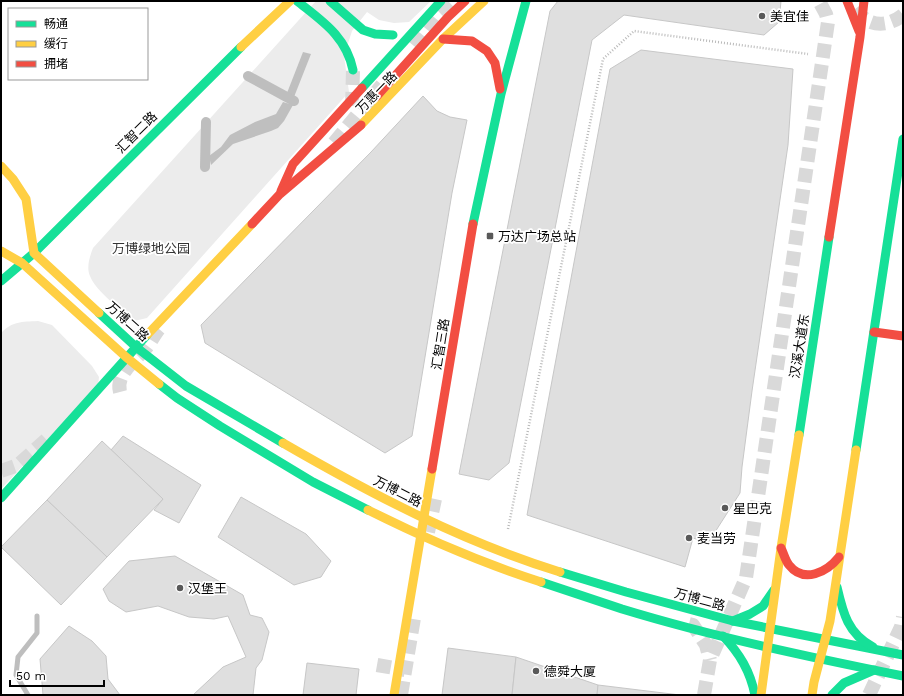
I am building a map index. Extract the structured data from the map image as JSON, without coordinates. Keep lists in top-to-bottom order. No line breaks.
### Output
{"streets":{"street":["万惠一路","汇智二路","万博二路","汇智三路","汉溪大道东"]},"crossings":[["万惠一路","万博二路"],["汇智二路","万博二路"],["万博二路","汇智三路"],["万博二路","汉溪大道东"]],"parks":["万博绿地公园"],"places":{"other":["美宜佳","星巴克","麦当劳","汉堡王","德舜大厦"],"transit":["万达广场总站"]},"legend":["畅通","缓行","拥堵"],"scale_bar":"50 m"}
